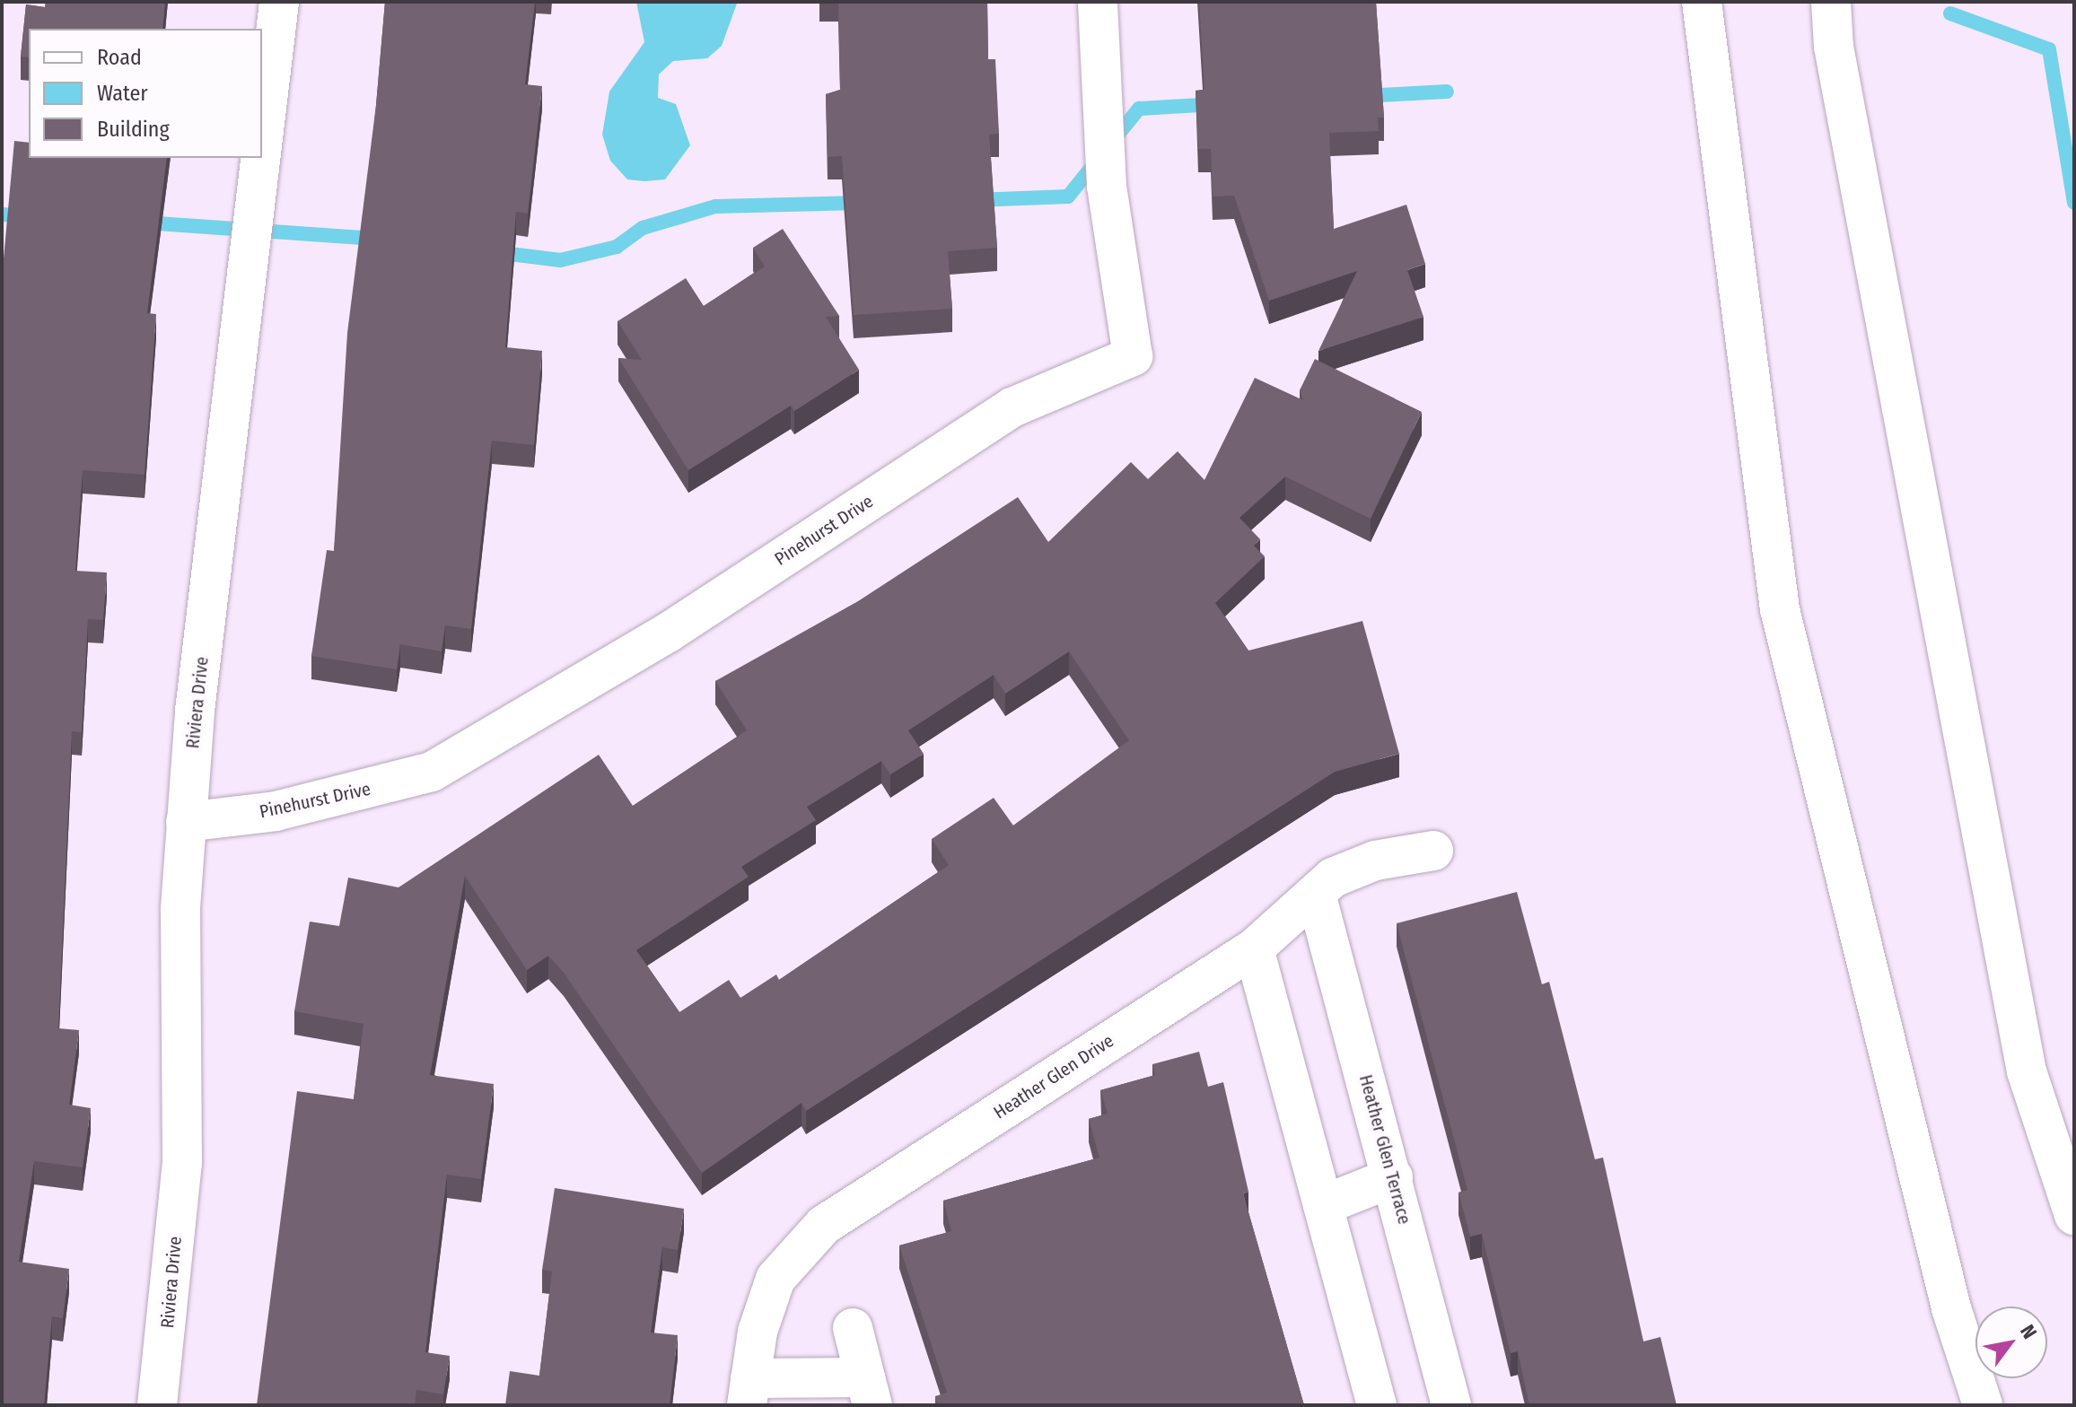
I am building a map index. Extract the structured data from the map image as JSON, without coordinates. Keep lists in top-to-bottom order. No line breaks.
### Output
{"streets":{"main road":["Pinehurst Drive","Riviera Drive","Heather Glen Drive","Heather Glen Terrace"]},"crossings":[["Pinehurst Drive","Riviera Drive"],["Heather Glen Drive","Heather Glen Terrace"]],"legend":["Road","Water","Building"],"north":"top right"}
